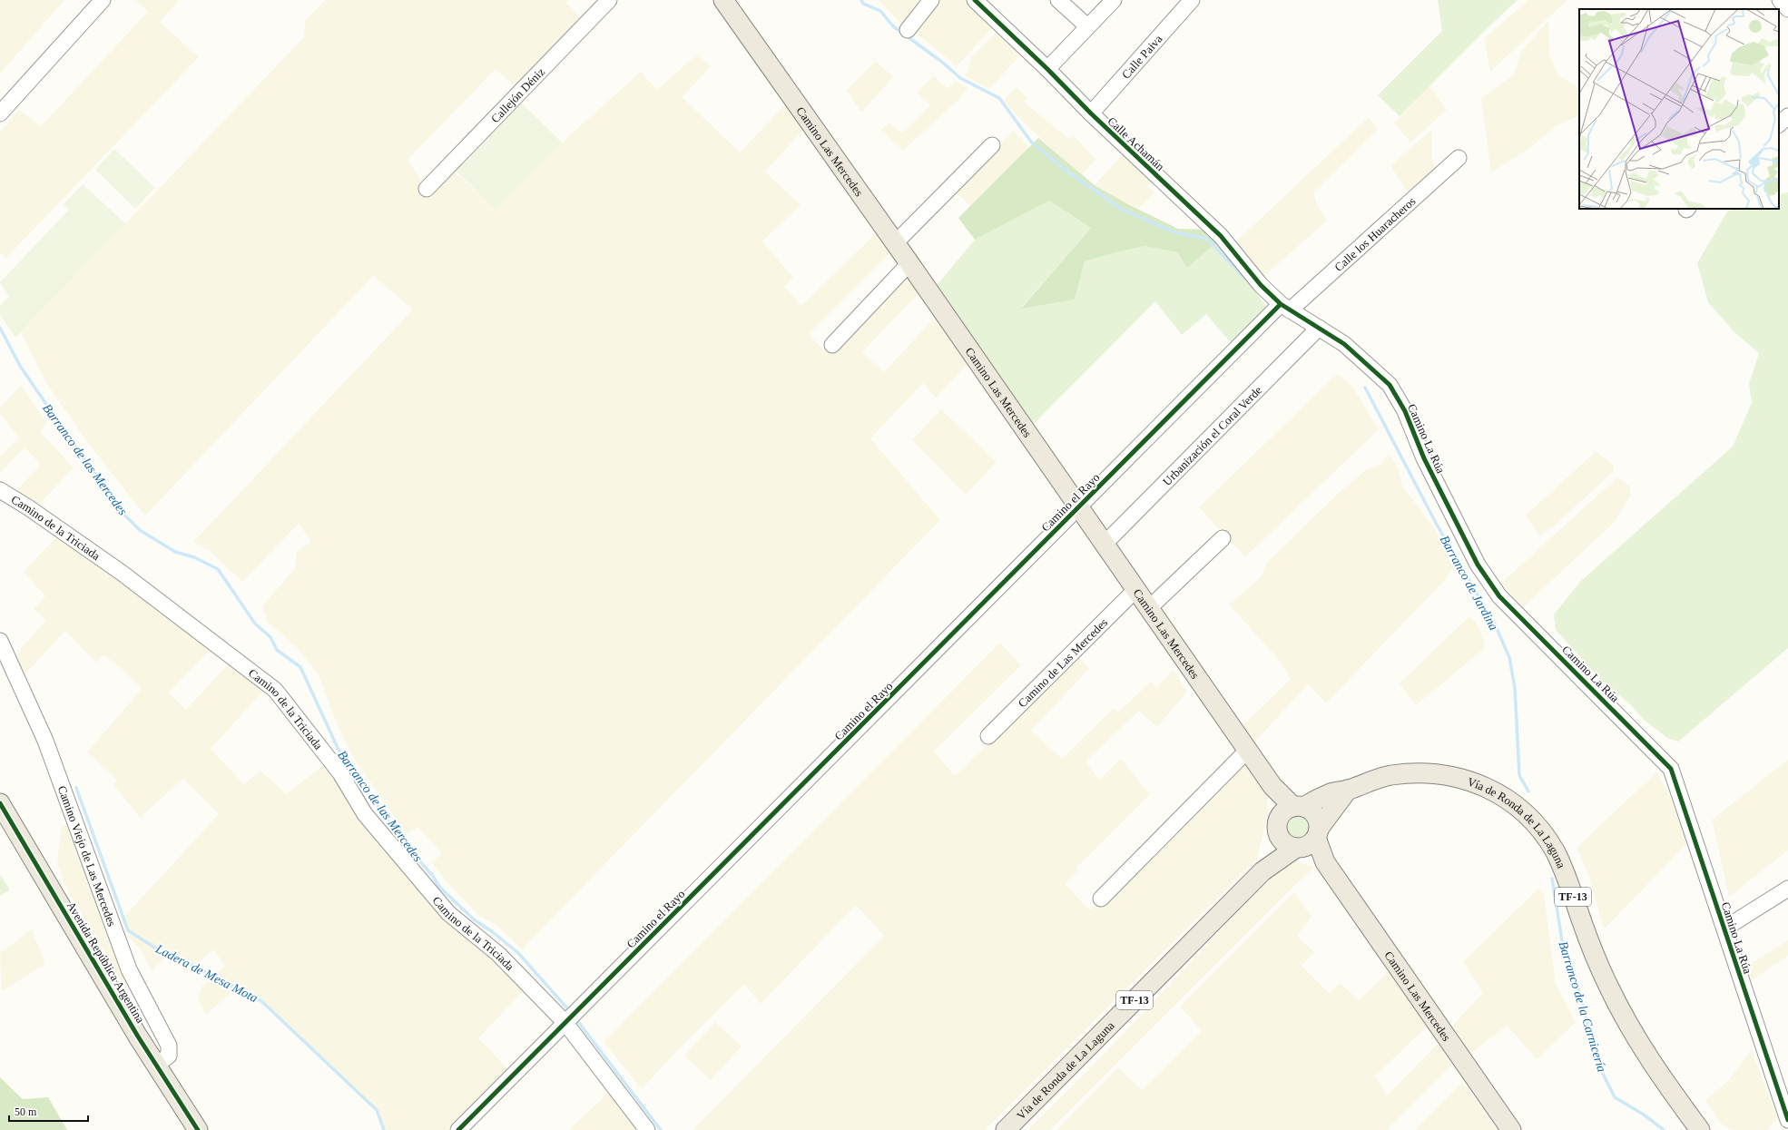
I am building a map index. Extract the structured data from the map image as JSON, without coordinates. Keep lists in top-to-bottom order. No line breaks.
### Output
{"streets":{"main road":["Camino Las Mercedes","Vía de Ronda de La Laguna","TF-13","Avenida República Argentina"],"street":["Calle Paiva","Callejón Déniz","Calle Achamán","Calle los Huaracheros","Urbanización el Coral Verde","Camino La Rúa","Camino el Rayo","Camino de la Triciada","Camino de Las Mercedes","Camino Viejo de Las Mercedes"]},"crossings":[["Calle Paiva","Calle Achamán"],["Calle Achamán","Calle los Huaracheros"],["Calle Achamán","Camino La Rúa"],["Calle Achamán","Camino el Rayo"],["Camino Las Mercedes","Urbanización el Coral Verde"],["Camino Las Mercedes","Camino el Rayo"],["Camino Las Mercedes","Camino de Las Mercedes"],["Camino Las Mercedes","Vía de Ronda de La Laguna"],["Camino Las Mercedes","TF-13"],["Calle los Huaracheros","Camino La Rúa"],["Calle los Huaracheros","Camino el Rayo"],["Urbanización el Coral Verde","Camino La Rúa"],["Camino La Rúa","Camino el Rayo"],["Camino el Rayo","Camino de la Triciada"],["Vía de Ronda de La Laguna","TF-13"],["Camino Viejo de Las Mercedes","Avenida República Argentina"]],"water":["Barranco de las Mercedes","Barranco de Jardina","Ladera de Mesa Mota","Barranco de la Carnicería"],"scale_bar":"50 m"}
